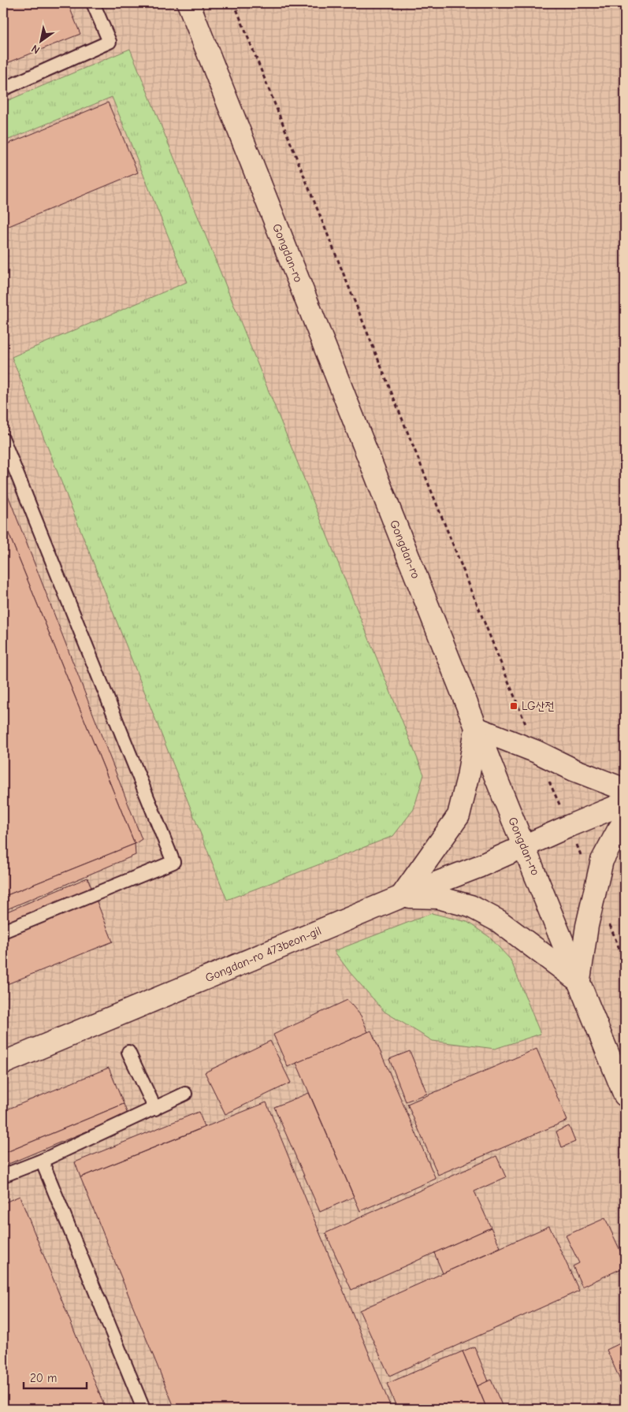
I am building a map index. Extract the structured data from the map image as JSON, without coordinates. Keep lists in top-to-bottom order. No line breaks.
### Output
{"streets":{"main road":["Gongdan-ro","Gongdan-ro 473beon-gil"]},"crossings":[["Gongdan-ro","Gongdan-ro 473beon-gil"]],"places":{"transit":["LG산전"]},"scale_bar":"20 m","north":"bottom left"}
